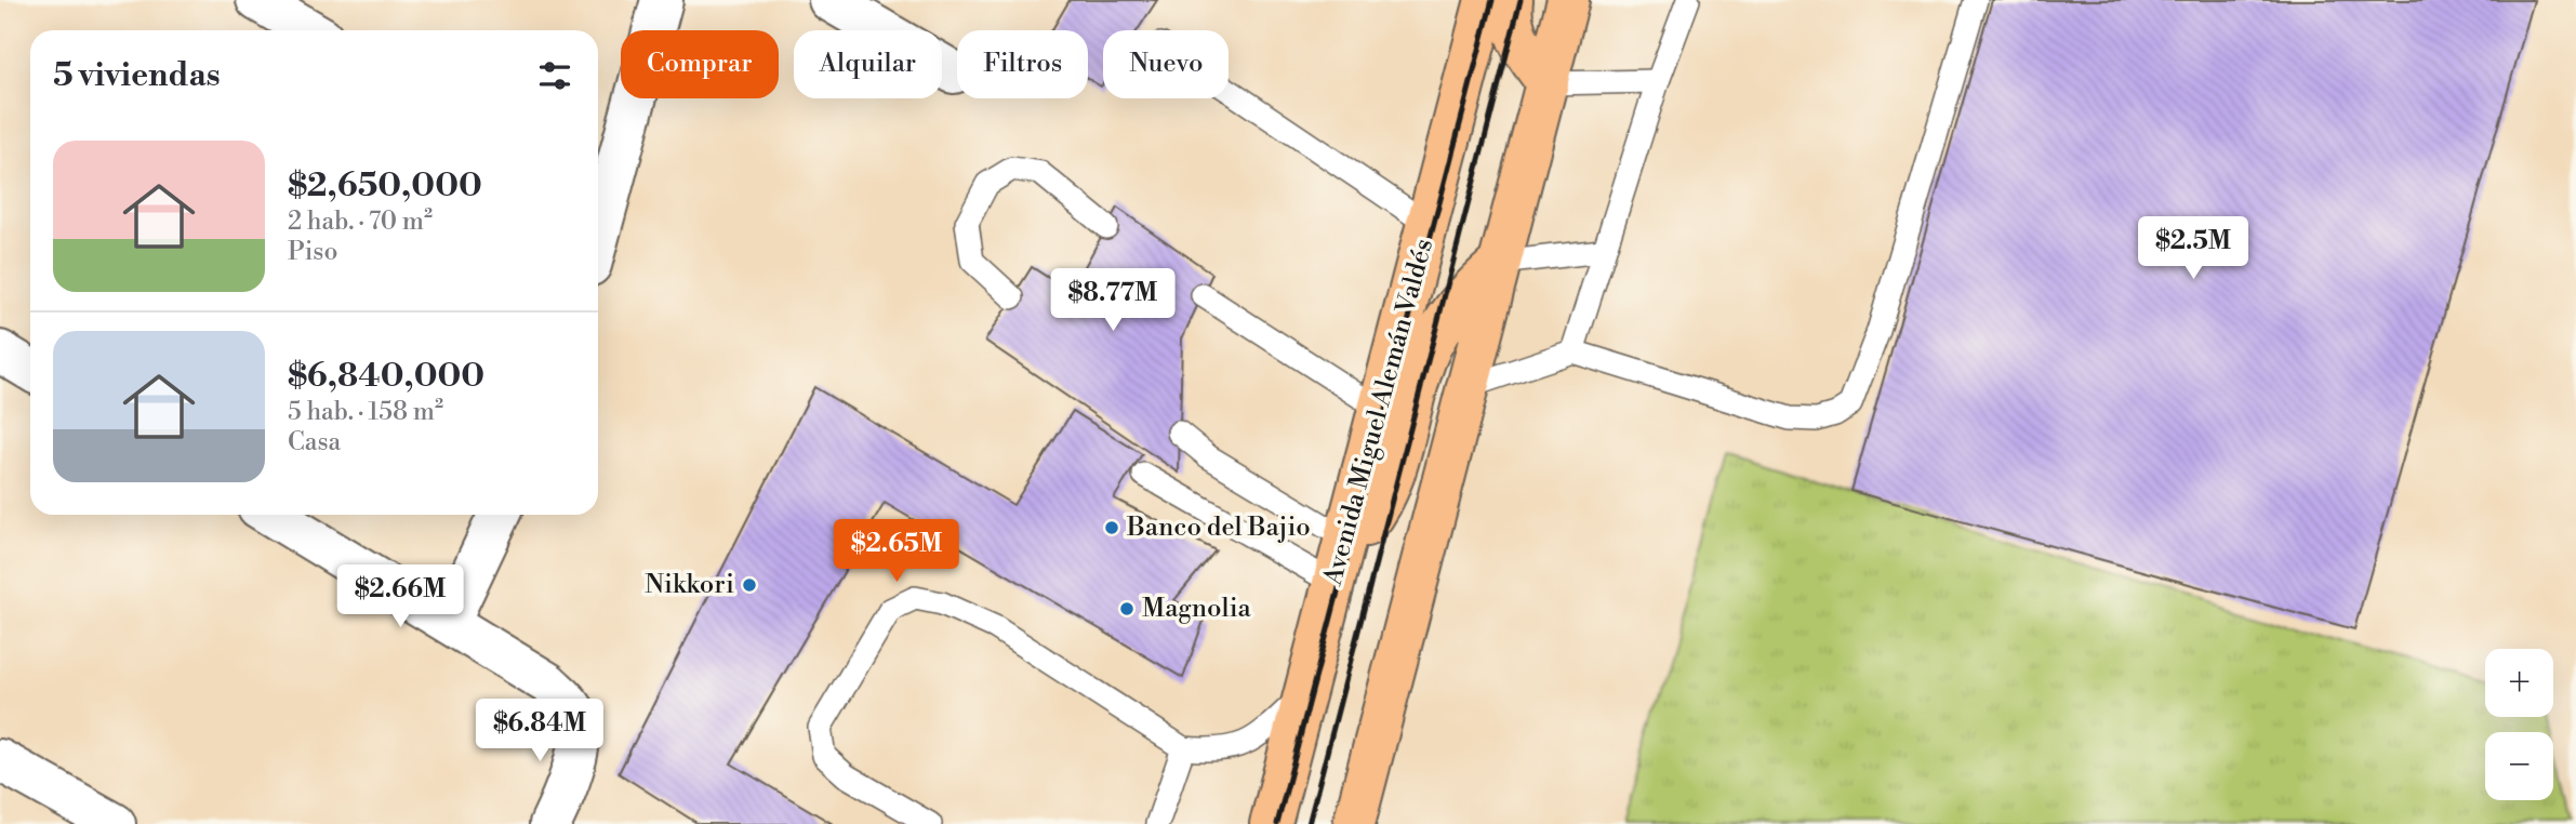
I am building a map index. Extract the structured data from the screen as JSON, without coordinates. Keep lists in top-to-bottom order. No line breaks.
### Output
{"streets":{"highway":["Avenida Miguel Alemán Valdés"]},"places":["Banco del Bajio","Nikkori","Magnolia"],"page":{"chip":["Comprar","Alquilar","Filtros","Nuevo"],"heading":"5 viviendas","list":[{"name":"$2,650,000","note":"2 hab. · 70 m² · Piso"},{"name":"$6,840,000","note":"5 hab. · 158 m² · Casa"}],"price":["$2.5M","$8.77M","$2.65M","$2.66M","$6.84M"],"map_buttons":["+","−"]}}
